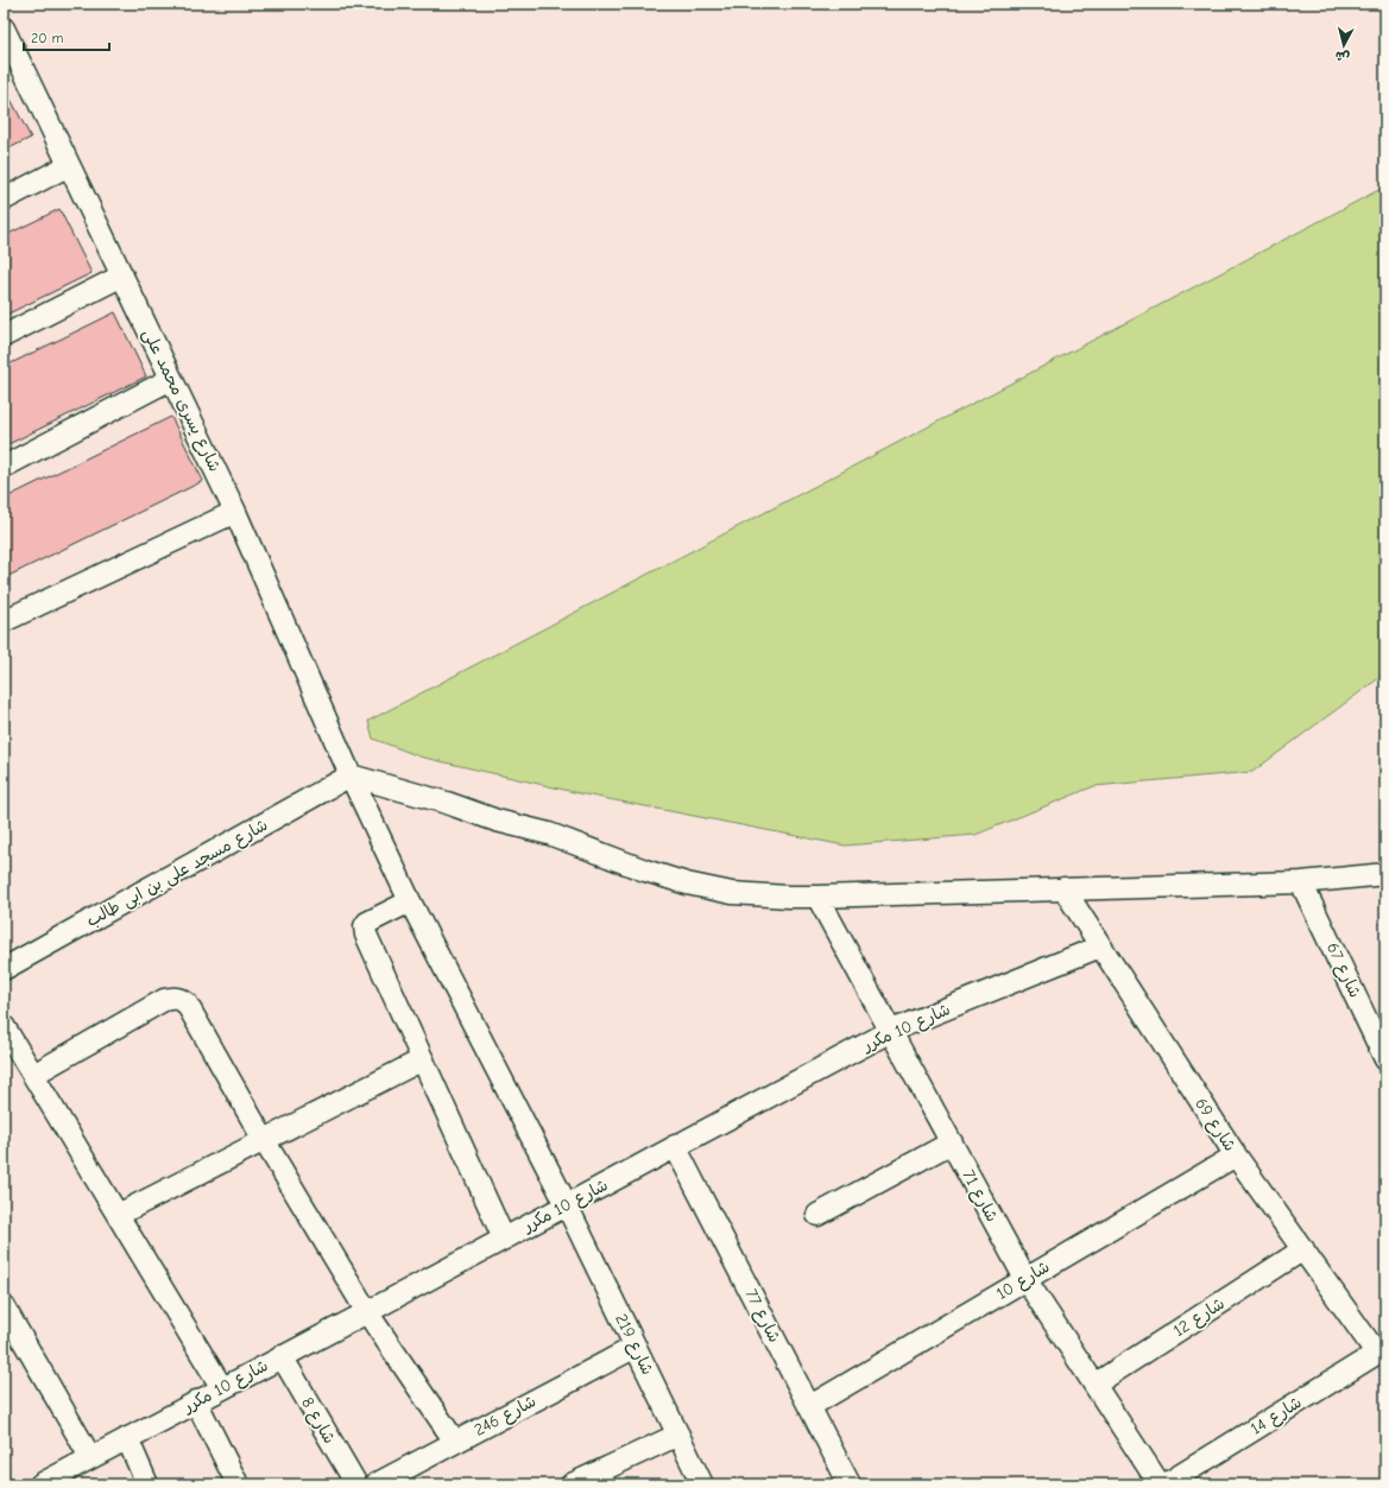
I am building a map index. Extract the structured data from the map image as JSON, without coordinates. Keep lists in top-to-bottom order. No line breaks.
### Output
{"streets":{"street":["شارع يسرى محمد على","شارع مسجد على بن ابى طالب","شارع 67","شارع 10 مكرر","شارع 69","شارع 71","شارع 10","شارع 77","شارع 12","شارع 219","شارع 246","شارع 14","شارع 8"]},"crossings":[["شارع يسرى محمد على","شارع مسجد على بن ابى طالب"],["شارع يسرى محمد على","شارع 219"],["شارع 10 مكرر","شارع 69"],["شارع 10 مكرر","شارع 71"],["شارع 10 مكرر","شارع 77"],["شارع 10 مكرر","شارع 219"],["شارع 10 مكرر","شارع 8"],["شارع 69","شارع 10"],["شارع 69","شارع 12"],["شارع 69","شارع 14"],["شارع 71","شارع 10"],["شارع 71","شارع 12"],["شارع 10","شارع 77"],["شارع 219","شارع 246"]],"scale_bar":"20 m","north":"bottom"}
